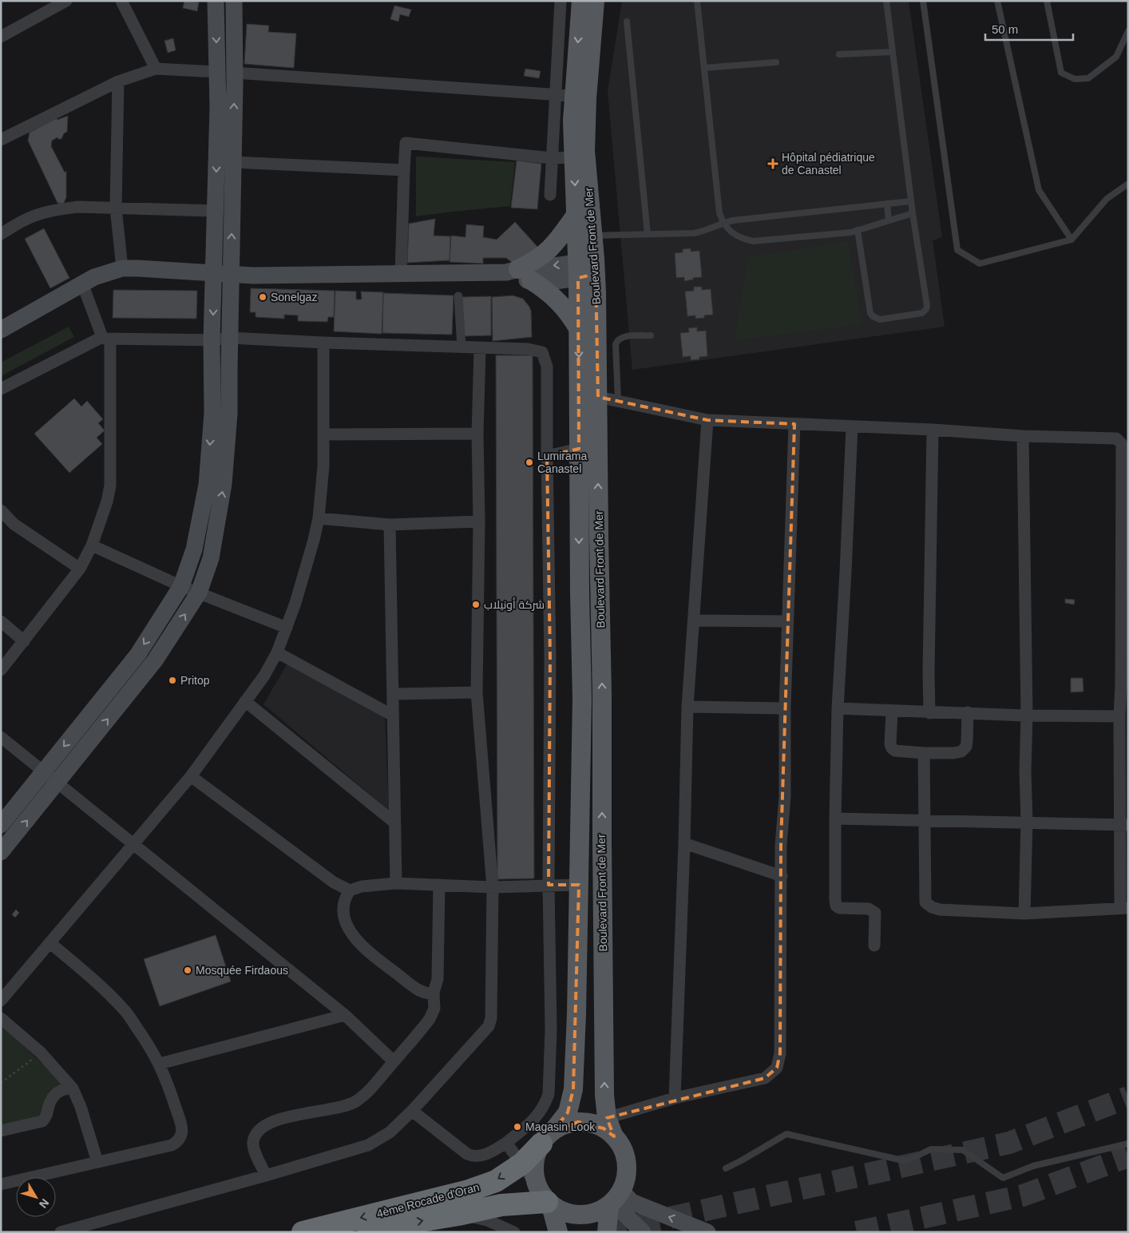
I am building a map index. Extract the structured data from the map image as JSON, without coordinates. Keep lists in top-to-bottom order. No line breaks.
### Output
{"streets":{"highway":["4ème Rocade d'Oran"],"main road":["Boulevard Front de Mer"]},"crossings":[["Boulevard Front de Mer","4ème Rocade d'Oran"]],"places":{"health":["Hôpital pédiatrique de Canastel"],"other":["Sonelgaz","Lumirama Canastel","شركة أونيلاب","Pritop","Mosquée Firdaous","Magasin Look"]},"scale_bar":"50 m","north":"bottom right"}
